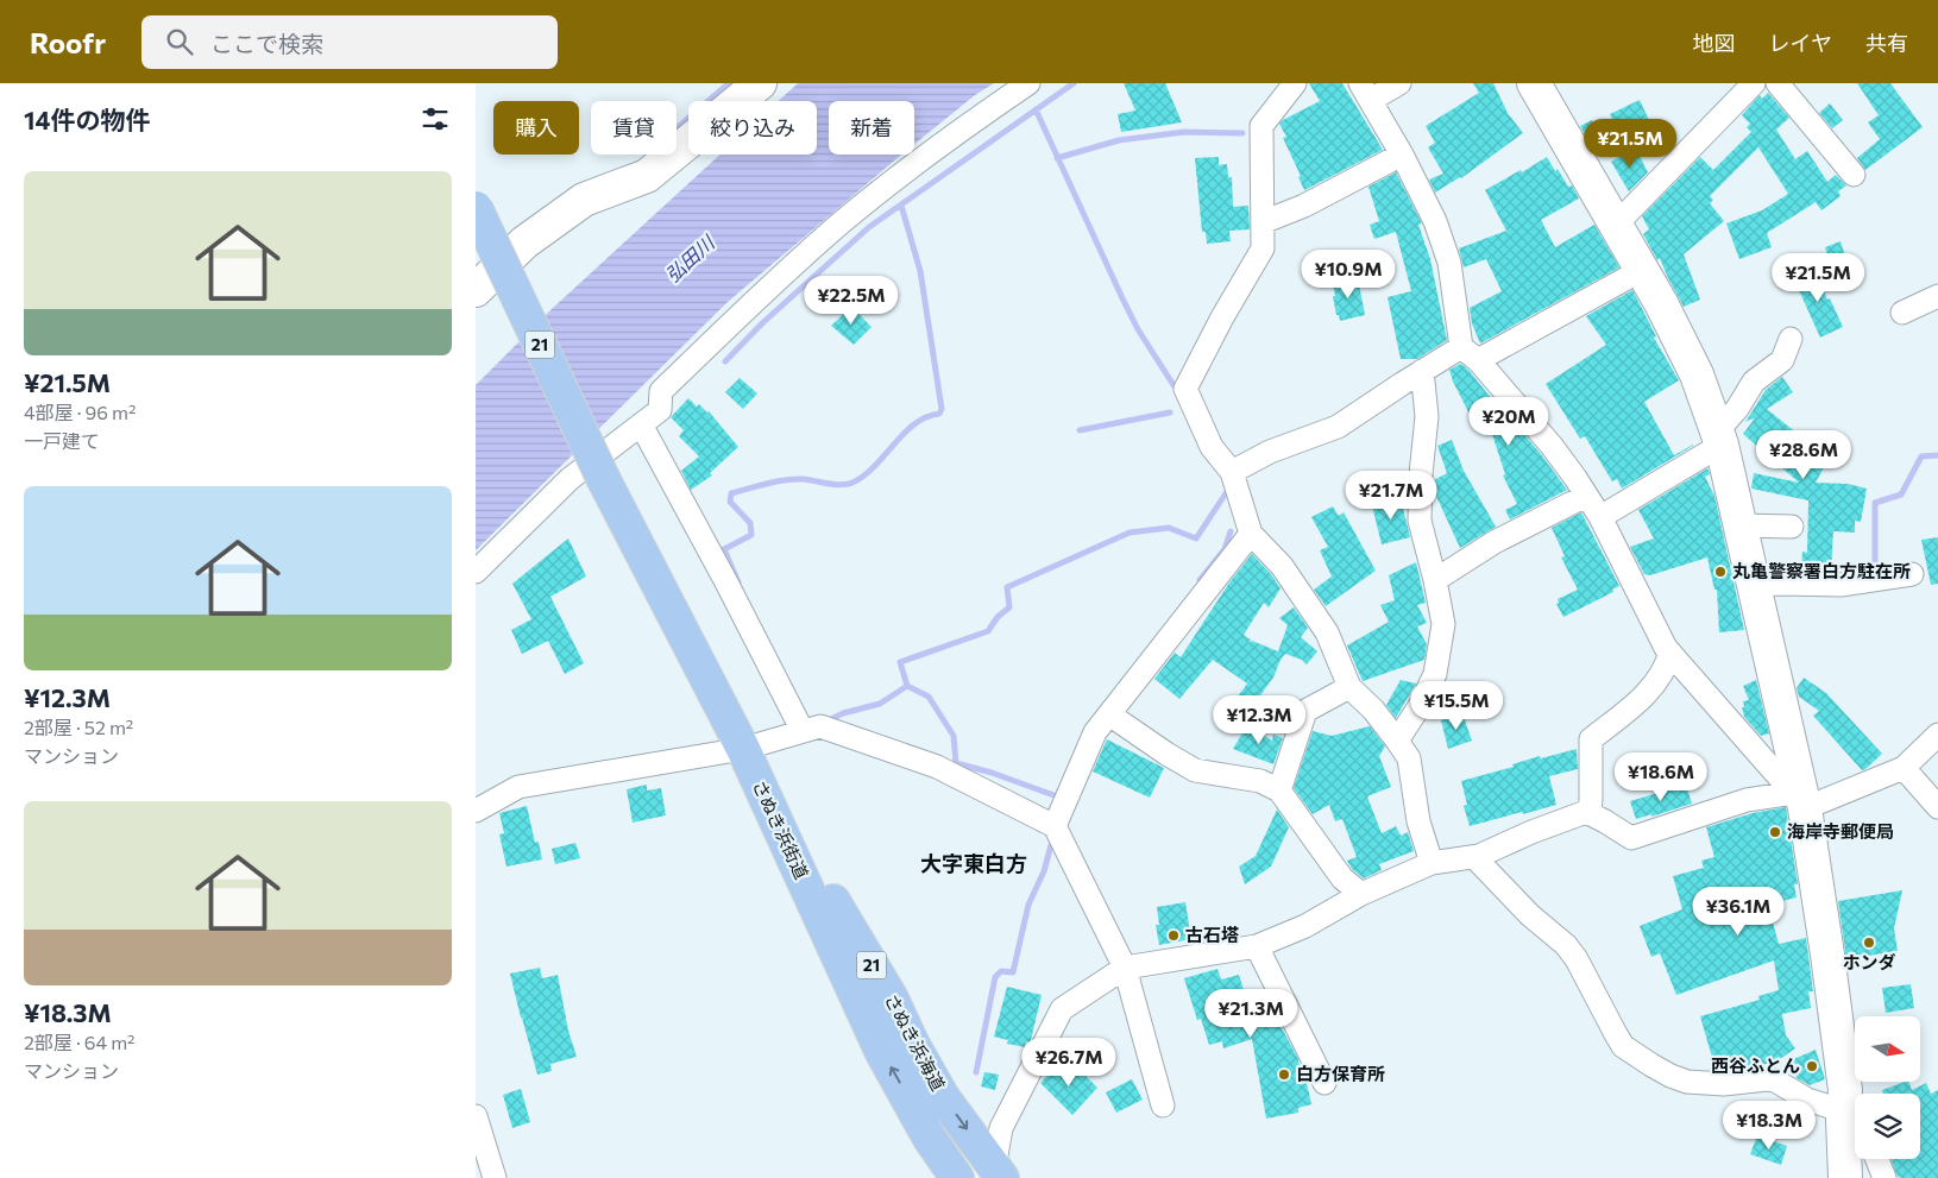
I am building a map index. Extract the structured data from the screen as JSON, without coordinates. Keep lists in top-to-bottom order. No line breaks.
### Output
{"streets":{"main road":["21","さぬき浜街道","さぬき浜海道"]},"crossings":[["さぬき浜街道","さぬき浜海道"]],"one_way":["さぬき浜街道","さぬき浜海道"],"districts":["大字東白方"],"water":["弘田川"],"places":["丸亀警察署白方駐在所","海岸寺郵便局","古石塔","ホンダ","西谷ふとん","白方保育所"],"north":"right","page":{"header":"Roofr","search":"ここで検索","nav":["地図","レイヤ","共有"],"heading":"14件の物件","chip":["購入","賃貸","絞り込み","新着"],"price":["¥21.5M","¥10.9M","¥21.5M","¥22.5M","¥20M","¥28.6M","¥21.7M","¥15.5M","¥12.3M","¥18.6M","¥36.1M","¥21.3M","¥26.7M","¥18.3M"],"list":[{"name":"¥21.5M","note":"4部屋 · 96 m² · 一戸建て"},{"name":"¥12.3M","note":"2部屋 · 52 m² · マンション"},{"name":"¥18.3M","note":"2部屋 · 64 m² · マンション"}]}}
